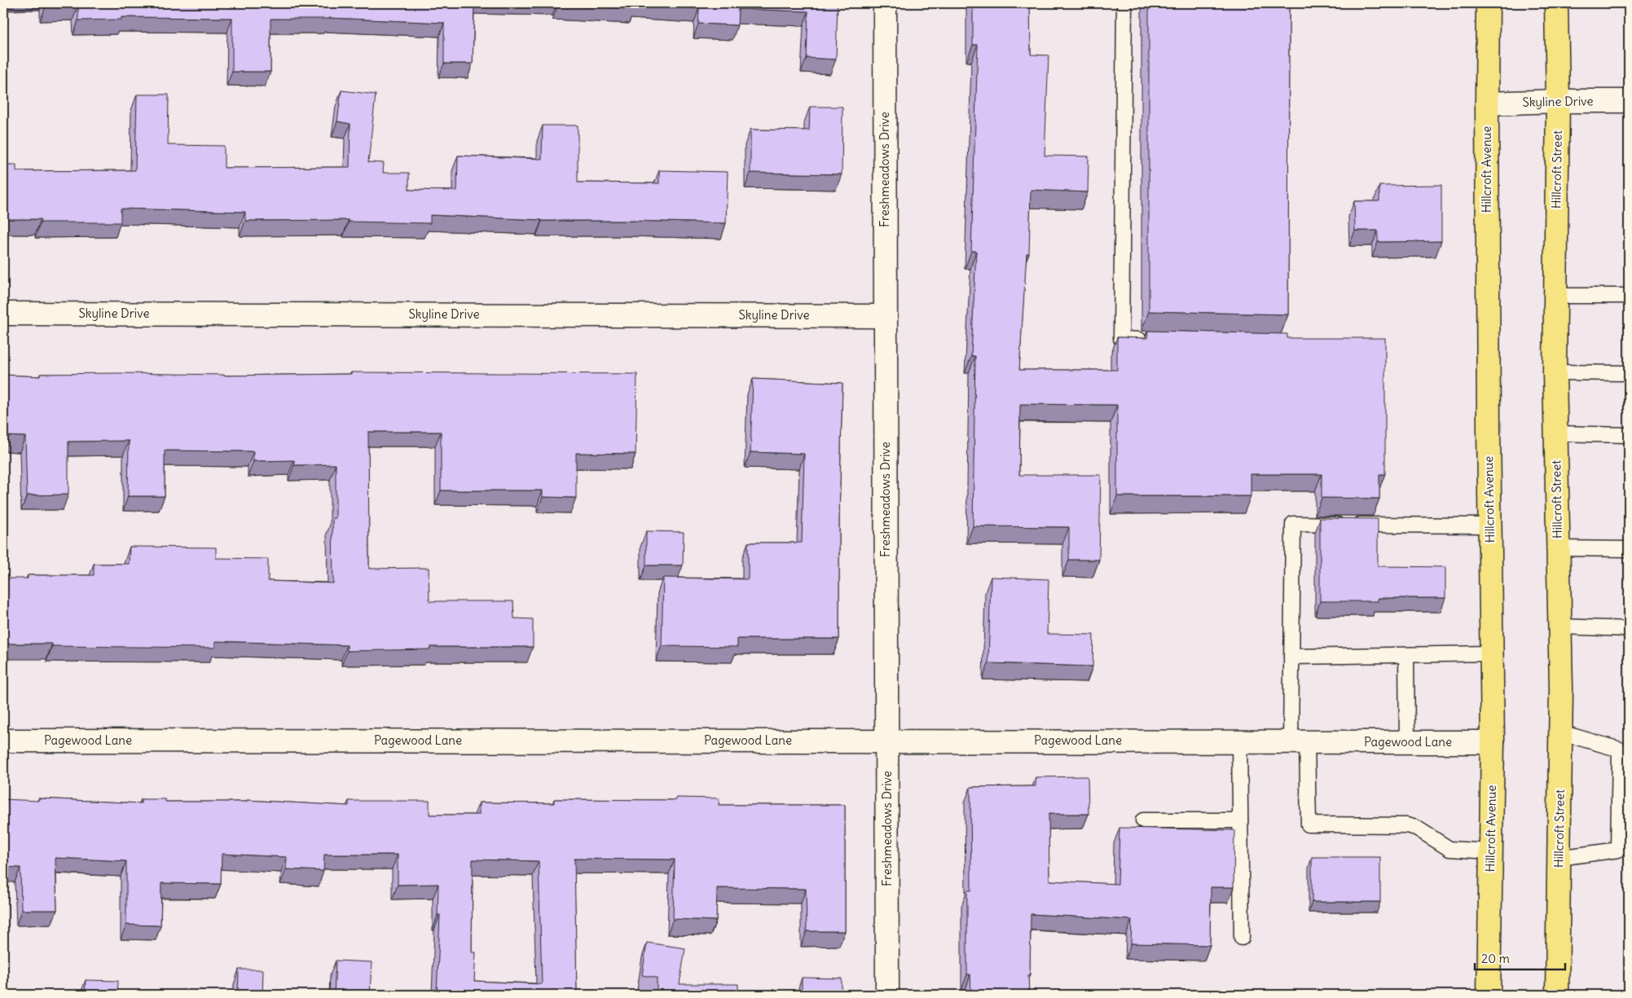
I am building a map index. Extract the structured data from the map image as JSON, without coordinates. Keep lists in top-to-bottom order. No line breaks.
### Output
{"streets":{"main road":["Hillcroft Avenue","Hillcroft Street"],"street":["Skyline Drive","Freshmeadows Drive","Pagewood Lane"]},"crossings":[["Skyline Drive","Freshmeadows Drive"],["Skyline Drive","Hillcroft Avenue"],["Skyline Drive","Hillcroft Street"],["Freshmeadows Drive","Pagewood Lane"],["Hillcroft Avenue","Pagewood Lane"]],"scale_bar":"20 m"}
